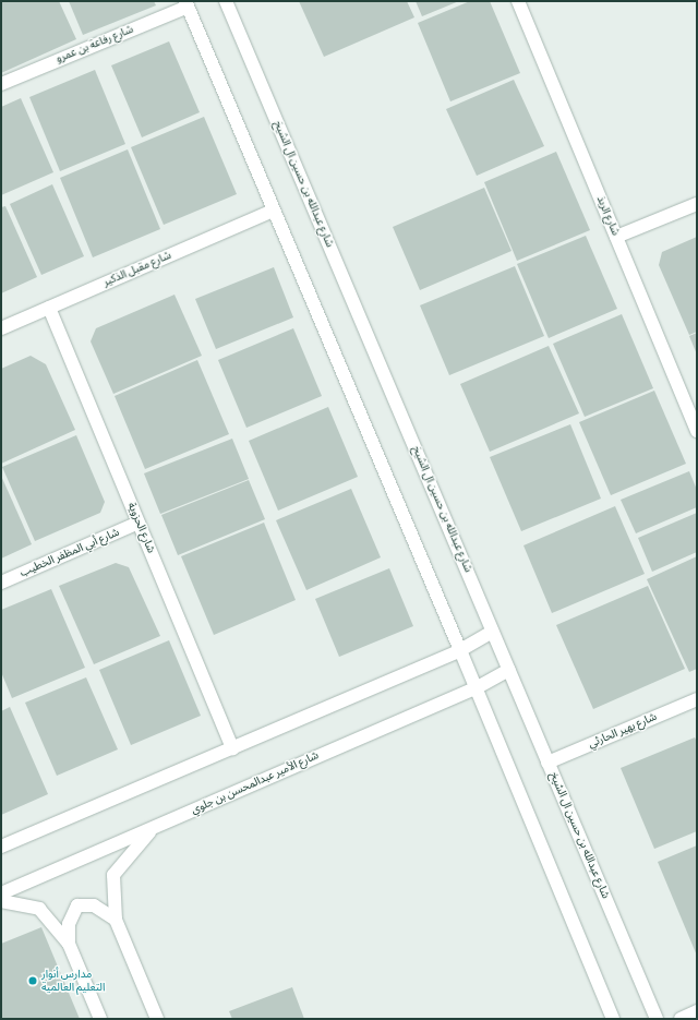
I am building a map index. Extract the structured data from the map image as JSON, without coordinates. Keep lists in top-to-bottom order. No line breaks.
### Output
{"streets":{"street":["شارع رفاعة بن عمرو","شارع عبدالله بن حسين ال الشيخ","شارع الربذ","شارع مقبل الذكير","شارع الحزوية","شارع أبي المظفر الخطيب","شارع بهير الحارثي","شارع الأمير عبدالمحسن بن جلوي"]},"crossings":[["شارع عبدالله بن حسين ال الشيخ","شارع بهير الحارثي"],["شارع عبدالله بن حسين ال الشيخ","شارع الأمير عبدالمحسن بن جلوي"],["شارع مقبل الذكير","شارع الحزوية"],["شارع الحزوية","شارع أبي المظفر الخطيب"]],"places":["مدارس أنوار التعليم العالمية"]}
